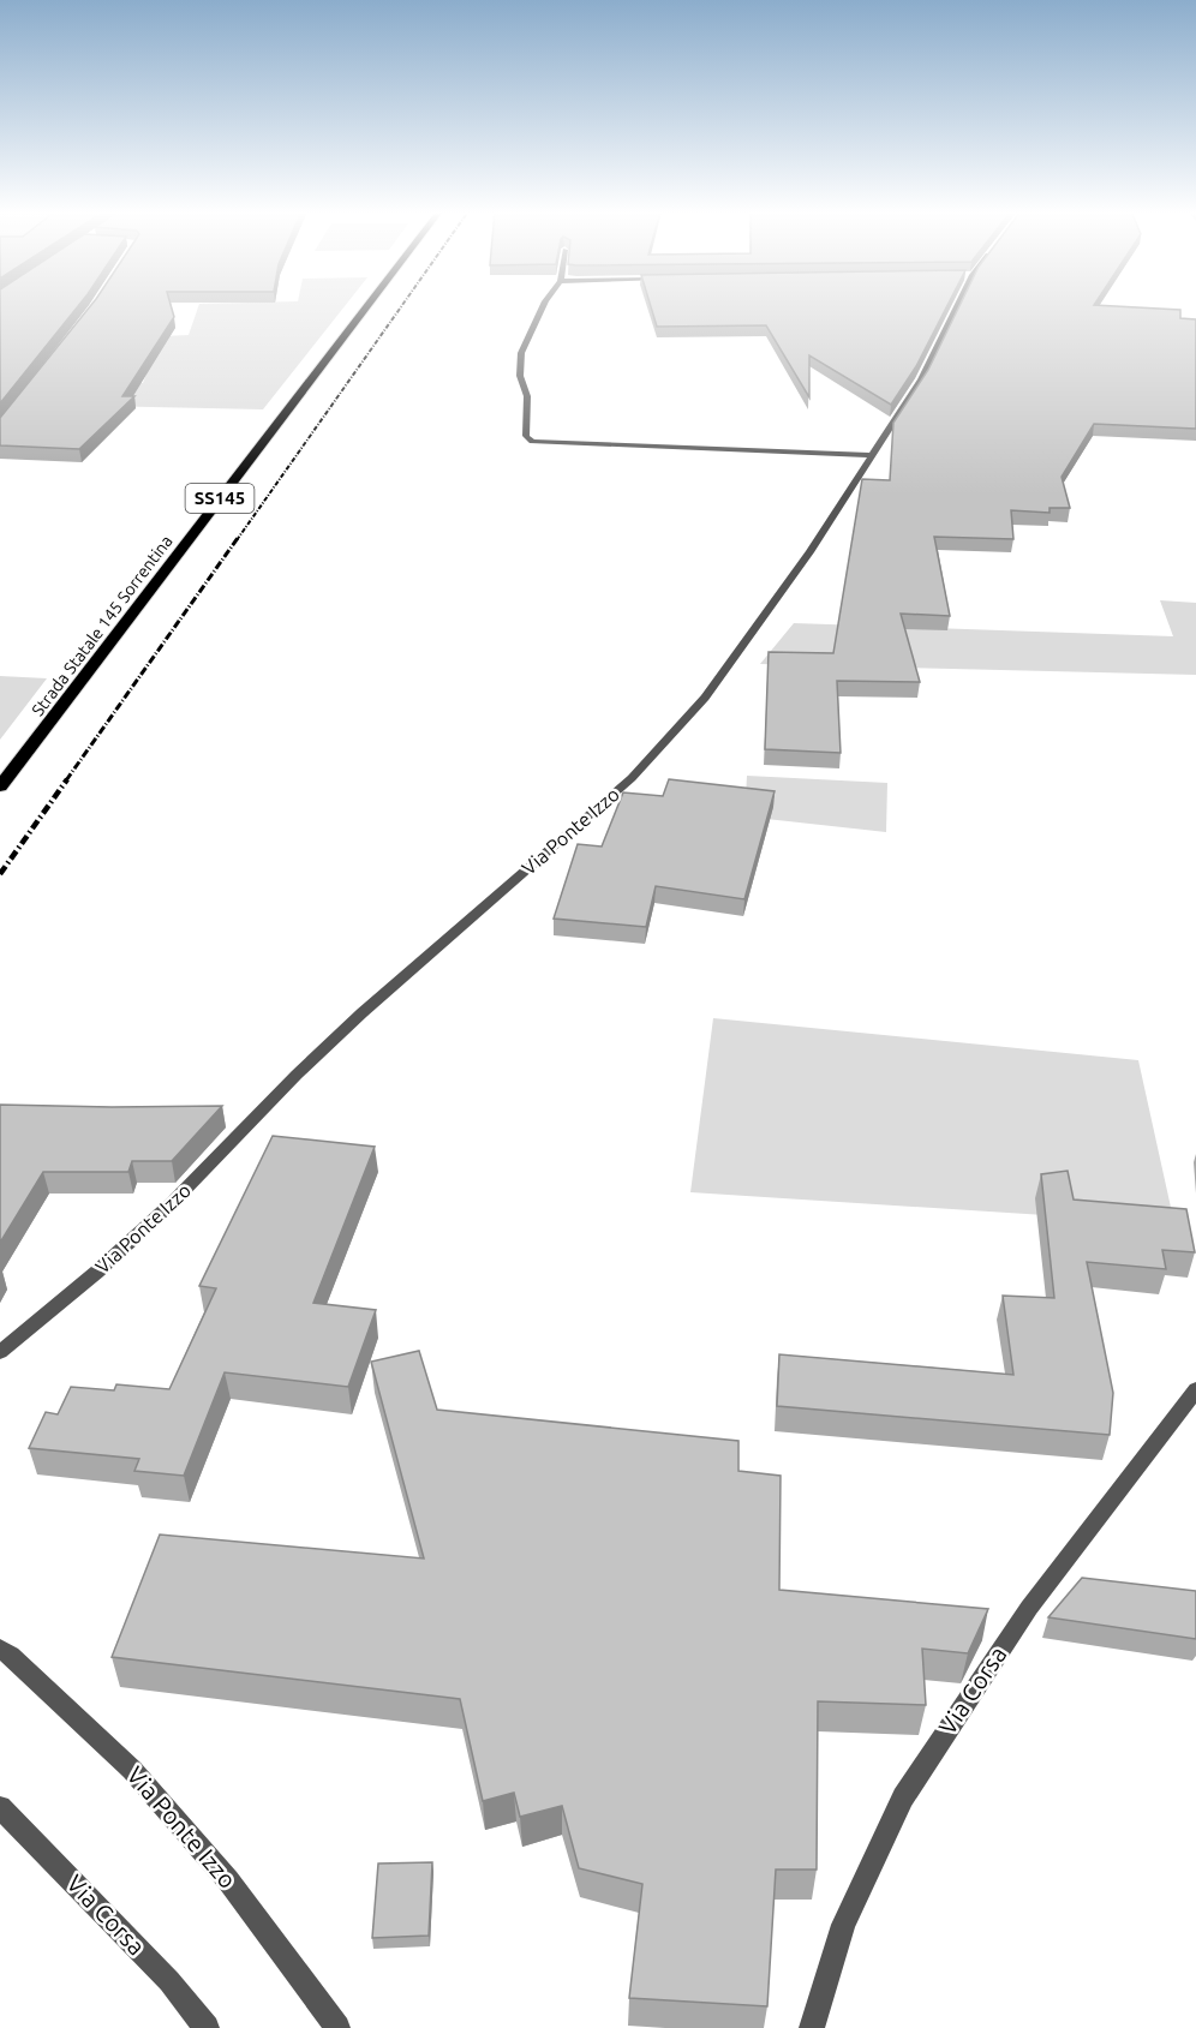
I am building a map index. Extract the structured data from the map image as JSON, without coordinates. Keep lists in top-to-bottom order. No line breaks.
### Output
{"streets":{"highway":["SS145","Strada Statale 145 Sorrentina"],"street":["Via Ponte Izzo","Via Corsa"]}}
